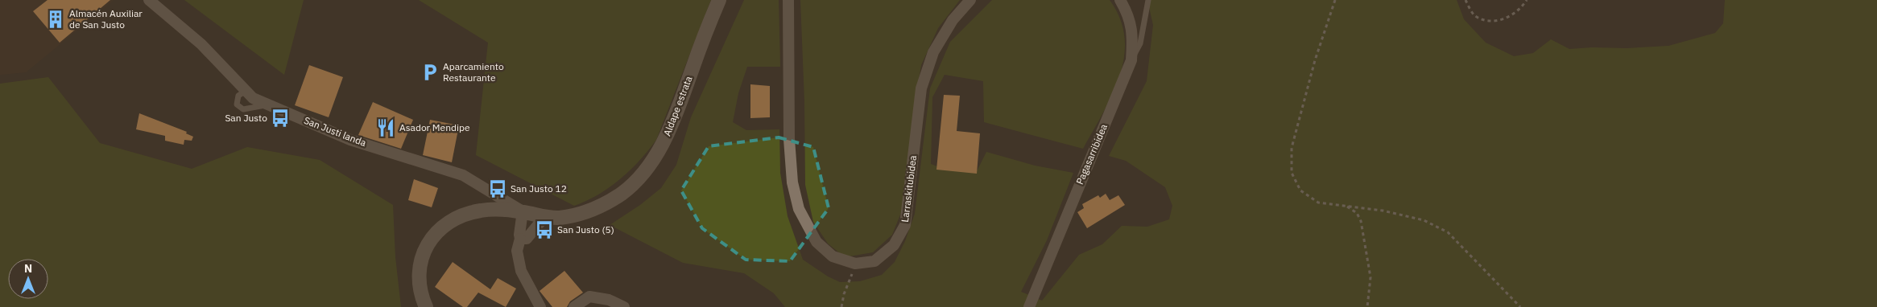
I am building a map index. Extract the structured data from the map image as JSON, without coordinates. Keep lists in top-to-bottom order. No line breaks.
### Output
{"streets":{"street":["Aldape estrata","San Justi landa","Pagasarribidea","Larraskitubidea"]},"crossings":[["Aldape estrata","San Justi landa"]],"places":{"building":["Almacén Auxiliar de San Justo"],"parking":["Aparcamiento Restaurante"],"bus stop":["San Justo","San Justo 12","San Justo (5)"],"restaurant":["Asador Mendipe"]},"north":"top"}
